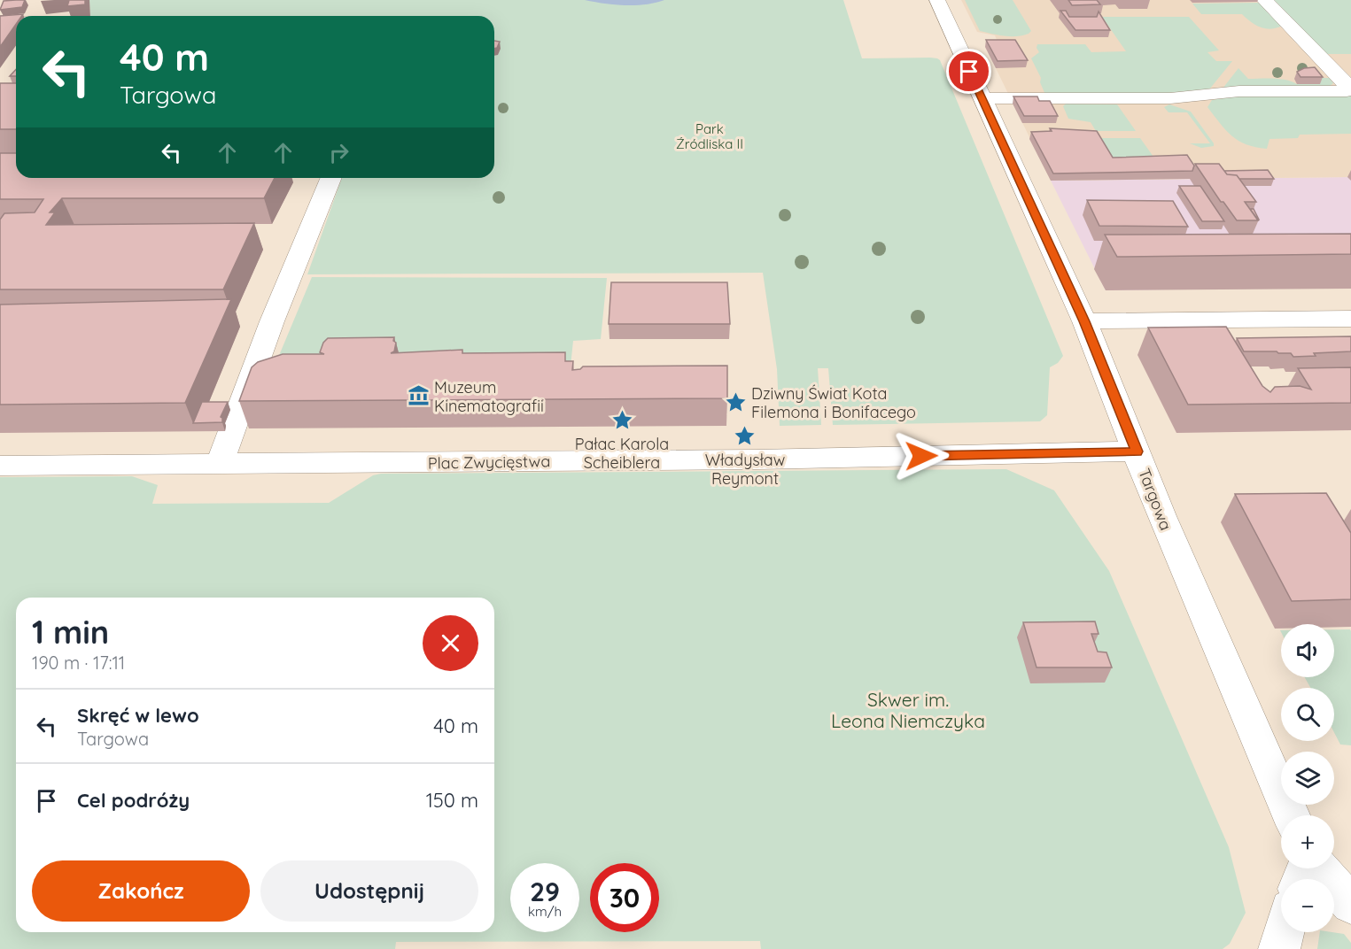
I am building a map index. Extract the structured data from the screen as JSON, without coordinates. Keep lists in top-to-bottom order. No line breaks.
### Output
{"streets":{"street":["Plac Zwycięstwa","Targowa"]},"crossings":[["Plac Zwycięstwa","Targowa"]],"parks":["Park Źródliska II","Skwer im. Leona Niemczyka"],"places":{"museum":["Muzeum Kinematografii"],"place":["Dziwny Świat Kota Filemona i Bonifacego","Pałac Karola Scheiblera","Władysław Reymont"]},"page":{"turn":["40 m","Targowa"],"heading":["1 min","190 m · 17:11"],"map_buttons":["+","−"],"list":[{"name":"Skręć w lewo","note":"Targowa","value":"40 m"},{"name":"Cel podróży","value":"150 m"}],"buttons":["Zakończ","Udostępnij"],"speed":"29 km/h","limit":"30"}}
